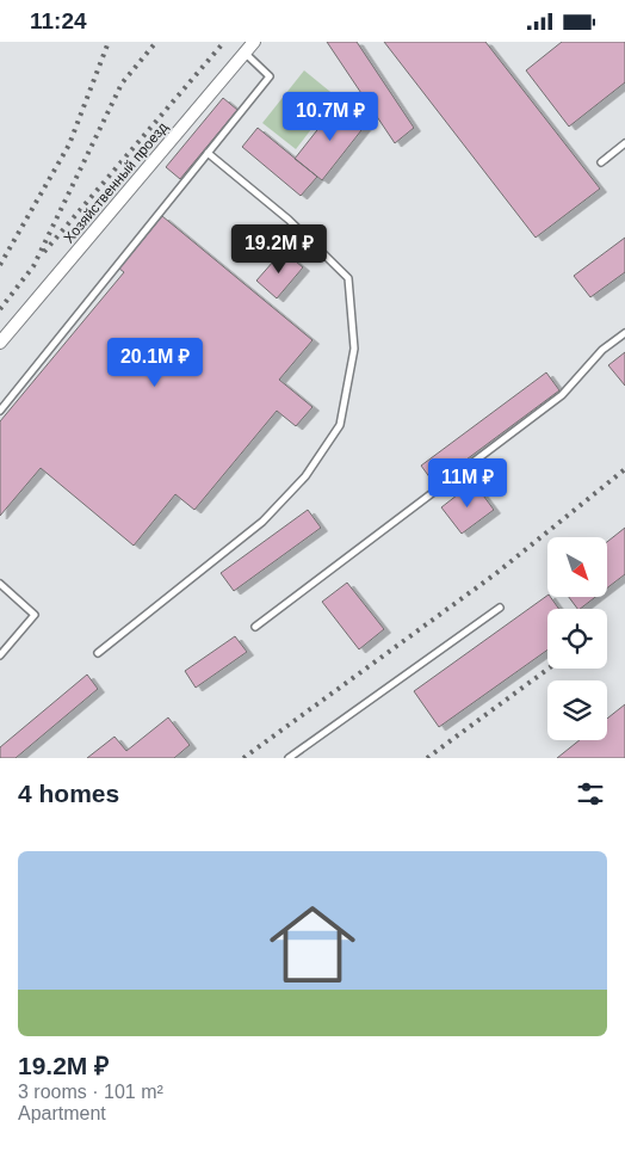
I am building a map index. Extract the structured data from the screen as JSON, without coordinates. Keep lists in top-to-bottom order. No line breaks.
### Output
{"streets":{"street":["Хозяйственный проезд"]},"north":"bottom right","page":{"status":"11:24","price":["10.7M ₽","19.2M ₽","20.1M ₽","11M ₽"],"heading":"4 homes","list":[{"name":"19.2M ₽","note":"3 rooms · 101 m² · Apartment"}]}}
